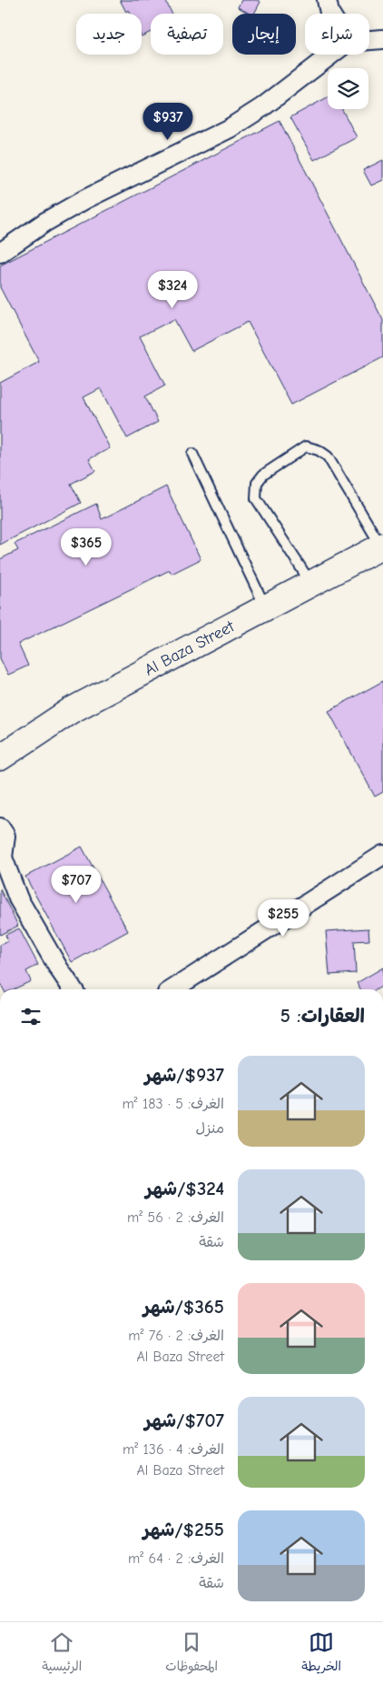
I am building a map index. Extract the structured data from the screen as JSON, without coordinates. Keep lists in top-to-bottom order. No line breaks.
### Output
{"streets":{"main road":["Al Baza Street"]},"page":{"chip":["شراء","إيجار","تصفية","جديد"],"price":["$937","$324","$365","$707","$255"],"heading":"العقارات: 5","list":[{"name":"$937/شهر","note":"الغرف: 5 · 183 m² · منزل"},{"name":"$324/شهر","note":"الغرف: 2 · 56 m² · شقة"},{"name":"$365/شهر","note":"الغرف: 2 · 76 m² · Al Baza Street"},{"name":"$707/شهر","note":"الغرف: 4 · 136 m² · Al Baza Street"},{"name":"$255/شهر","note":"الغرف: 2 · 64 m² · شقة"}],"tabs":["الخريطة","المحفوظات","الرئيسية"]}}
